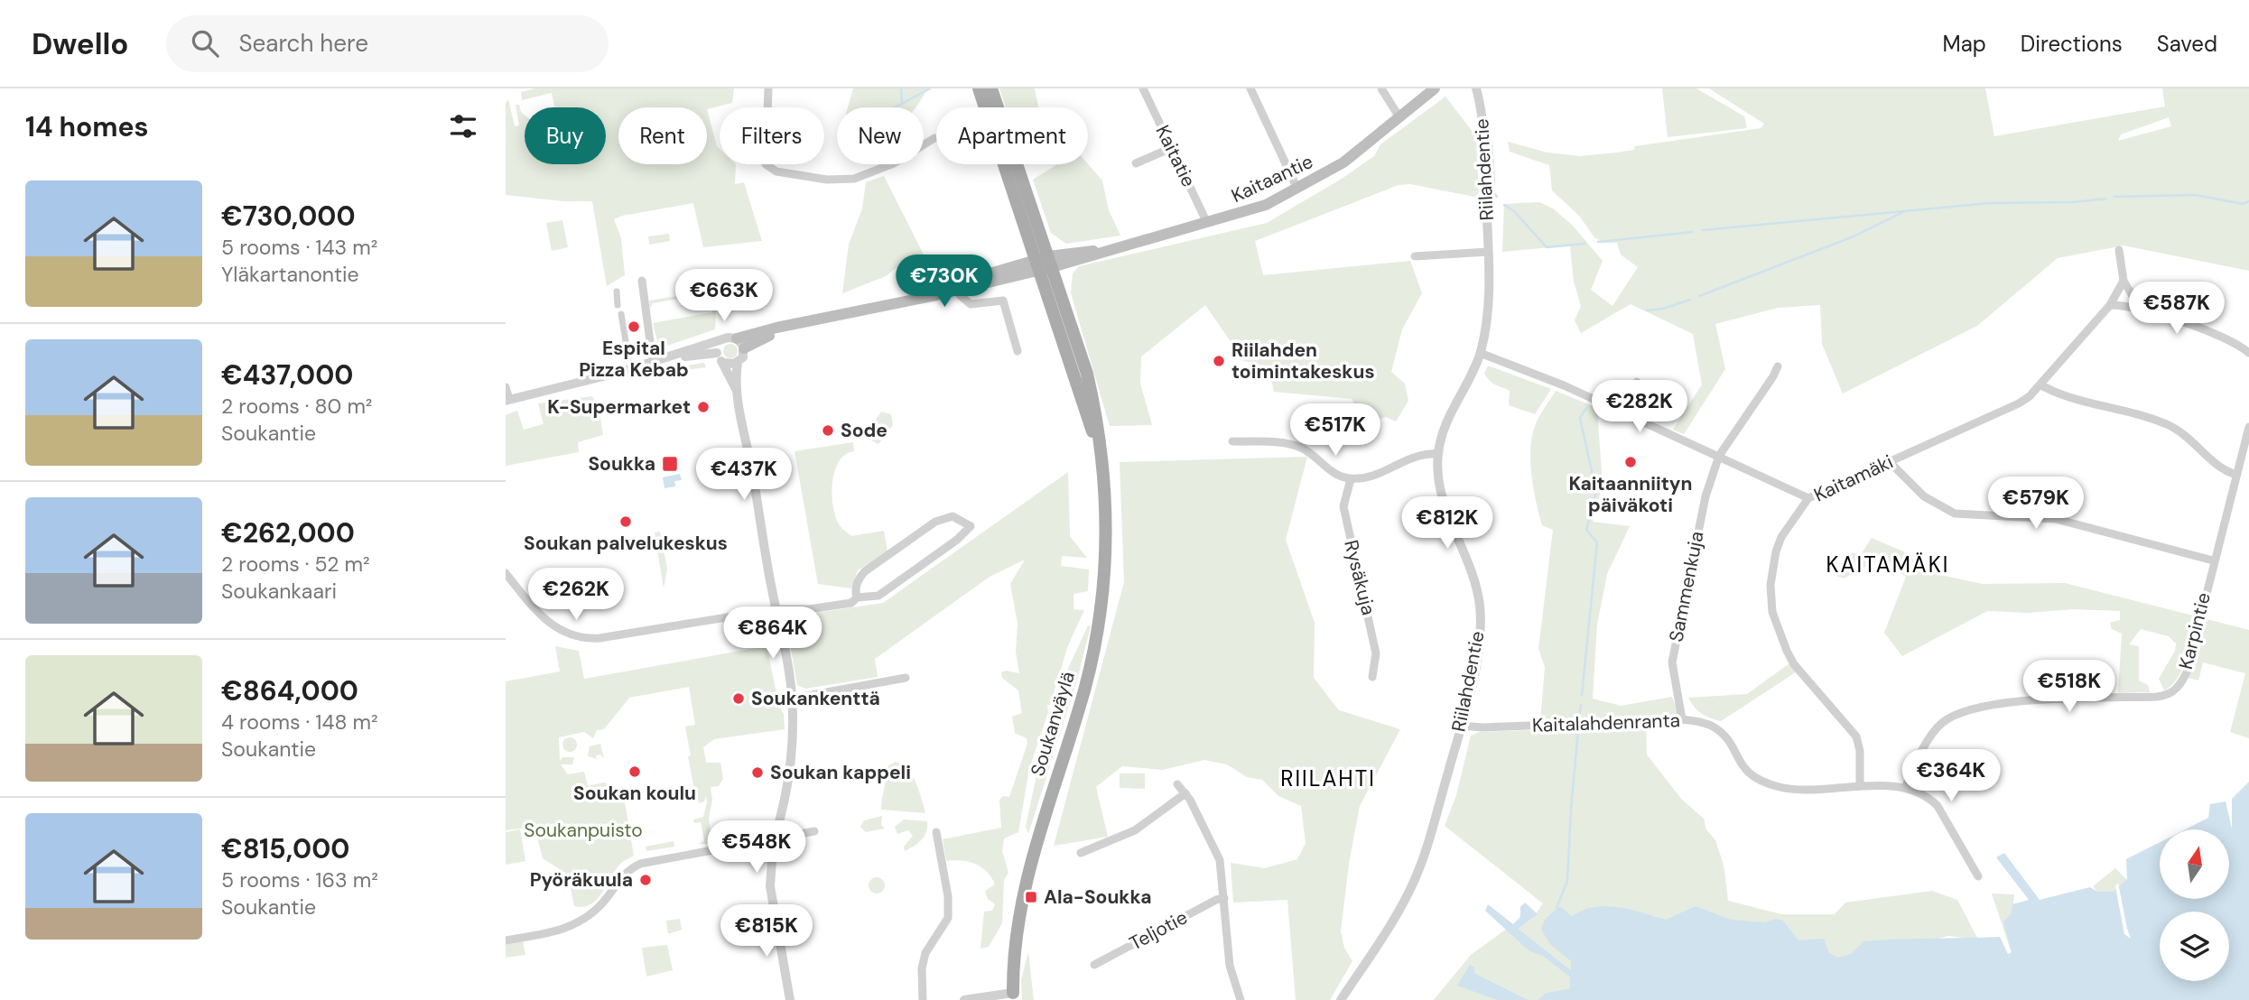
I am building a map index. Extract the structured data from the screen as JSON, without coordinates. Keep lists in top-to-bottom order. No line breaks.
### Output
{"streets":{"main road":["Kaitaantie","Soukanväylä"],"street":["Kaitatie","Riilahdentie","Kaitamäki","Rysäkuja","Sammenkuja","Karpintie","Kaitalahdenranta","Teljotie"]},"crossings":[["Kaitatie","Kaitaantie"],["Riilahdentie","Kaitalahdenranta"],["Kaitaantie","Soukanväylä"],["Kaitamäki","Kaitalahdenranta"],["Sammenkuja","Kaitalahdenranta"],["Karpintie","Kaitalahdenranta"]],"districts":["KAITAMÄKI","RIILAHTI"],"parks":["Soukanpuisto"],"places":{"other":["Espital Pizza Kebab","Riilahden toimintakeskus","K-Supermarket","Sode","Kaitaanniityn päiväkoti","Soukan palvelukeskus","Soukankenttä","Soukan koulu","Soukan kappeli","Pyöräkuula"],"transit":["Soukka","Ala-Soukka"]},"north":"top","page":{"header":"Dwello","search":"Search here","nav":["Map","Directions","Saved"],"heading":"14 homes","chip":["Buy","Rent","Filters","New","Apartment"],"list":[{"name":"€730,000","note":"5 rooms · 143 m² · Yläkartanontie"},{"name":"€437,000","note":"2 rooms · 80 m² · Soukantie"},{"name":"€262,000","note":"2 rooms · 52 m² · Soukankaari"},{"name":"€864,000","note":"4 rooms · 148 m² · Soukantie"},{"name":"€815,000","note":"5 rooms · 163 m² · Soukantie"}],"price":["€730K","€663K","€587K","€282K","€517K","€437K","€579K","€812K","€262K","€864K","€518K","€364K","€548K","€815K"]}}
